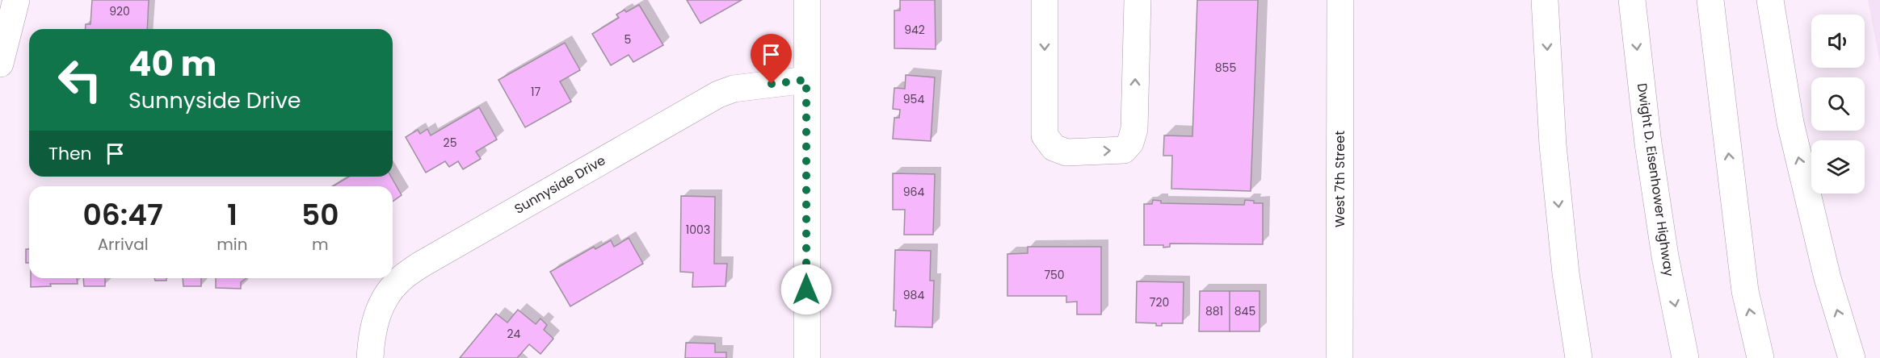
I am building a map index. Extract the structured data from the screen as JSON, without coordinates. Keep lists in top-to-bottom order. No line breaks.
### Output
{"streets":{"main road":["West 7th Street","Dwight D. Eisenhower Highway","Sunnyside Drive"]},"house_numbers":["920","942","5","855","17","954","25","964","1003","750","984","720","881","845","24"],"page":{"turn":["40 m","Sunnyside Drive"],"then":"Then","eta":["06:47","Arrival","1","min","50","m"]}}
